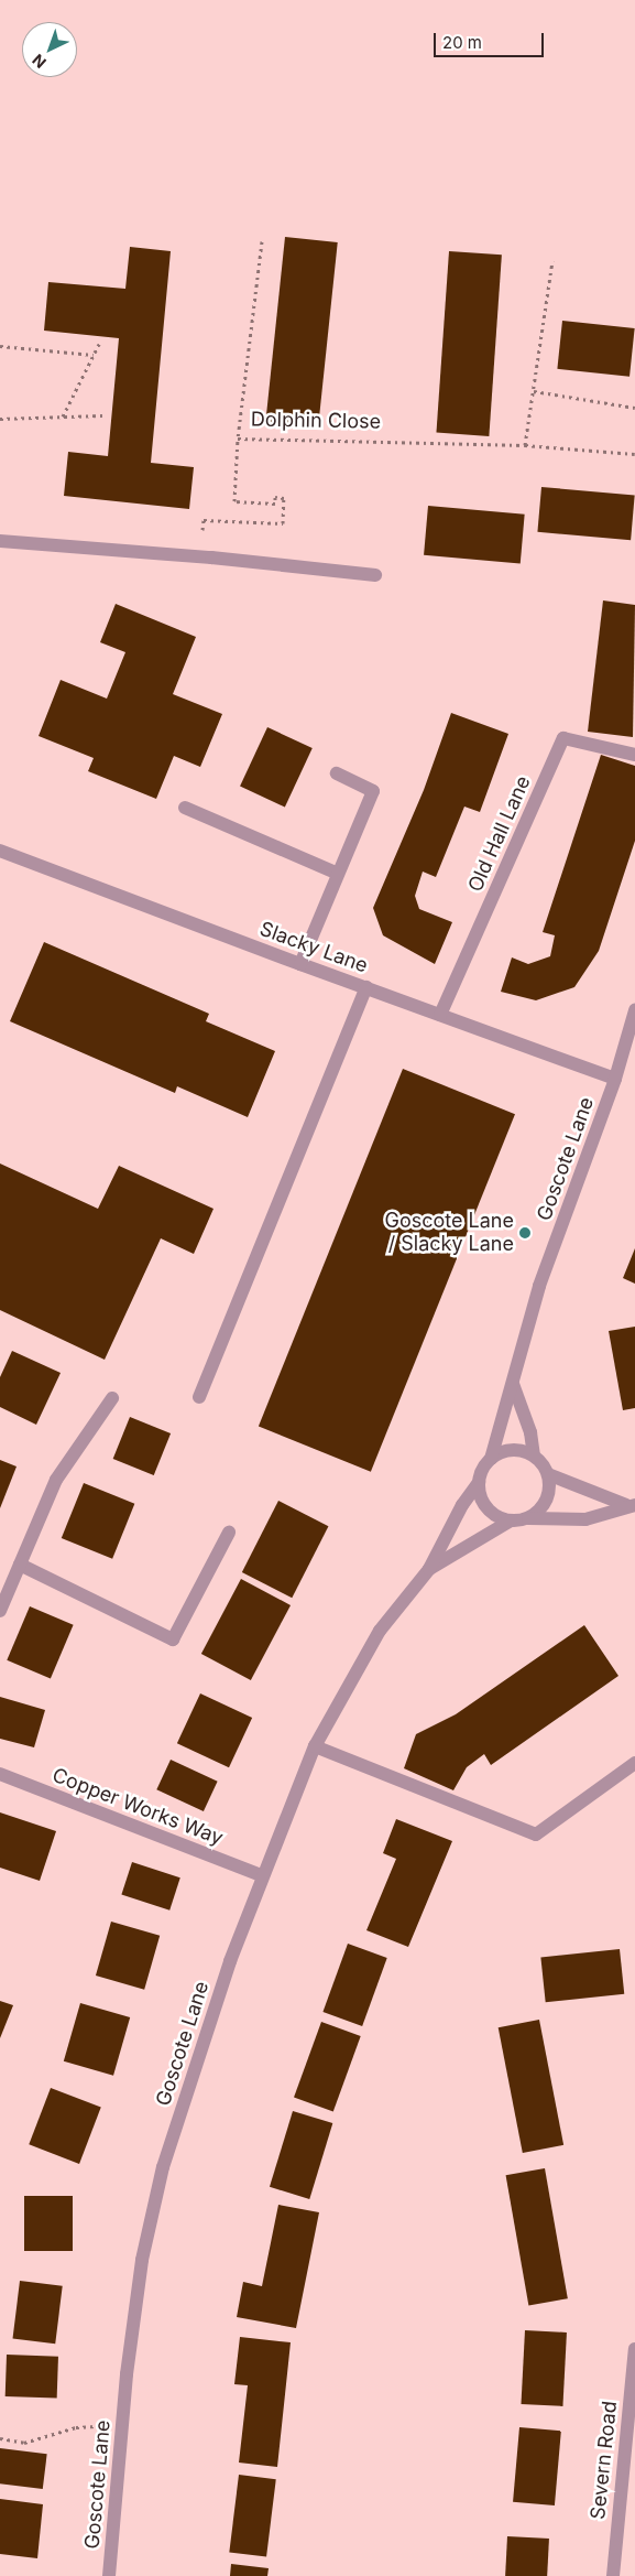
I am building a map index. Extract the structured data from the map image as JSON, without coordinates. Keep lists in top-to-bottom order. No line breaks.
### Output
{"streets":{"street":["Old Hall Lane","Slacky Lane","Goscote Lane","Copper Works Way","Severn Road"],"path":["Dolphin Close"]},"crossings":[["Old Hall Lane","Slacky Lane"],["Slacky Lane","Goscote Lane"],["Goscote Lane","Copper Works Way"]],"places":["Goscote Lane / Slacky Lane"],"scale_bar":"20 m","north":"bottom left"}
